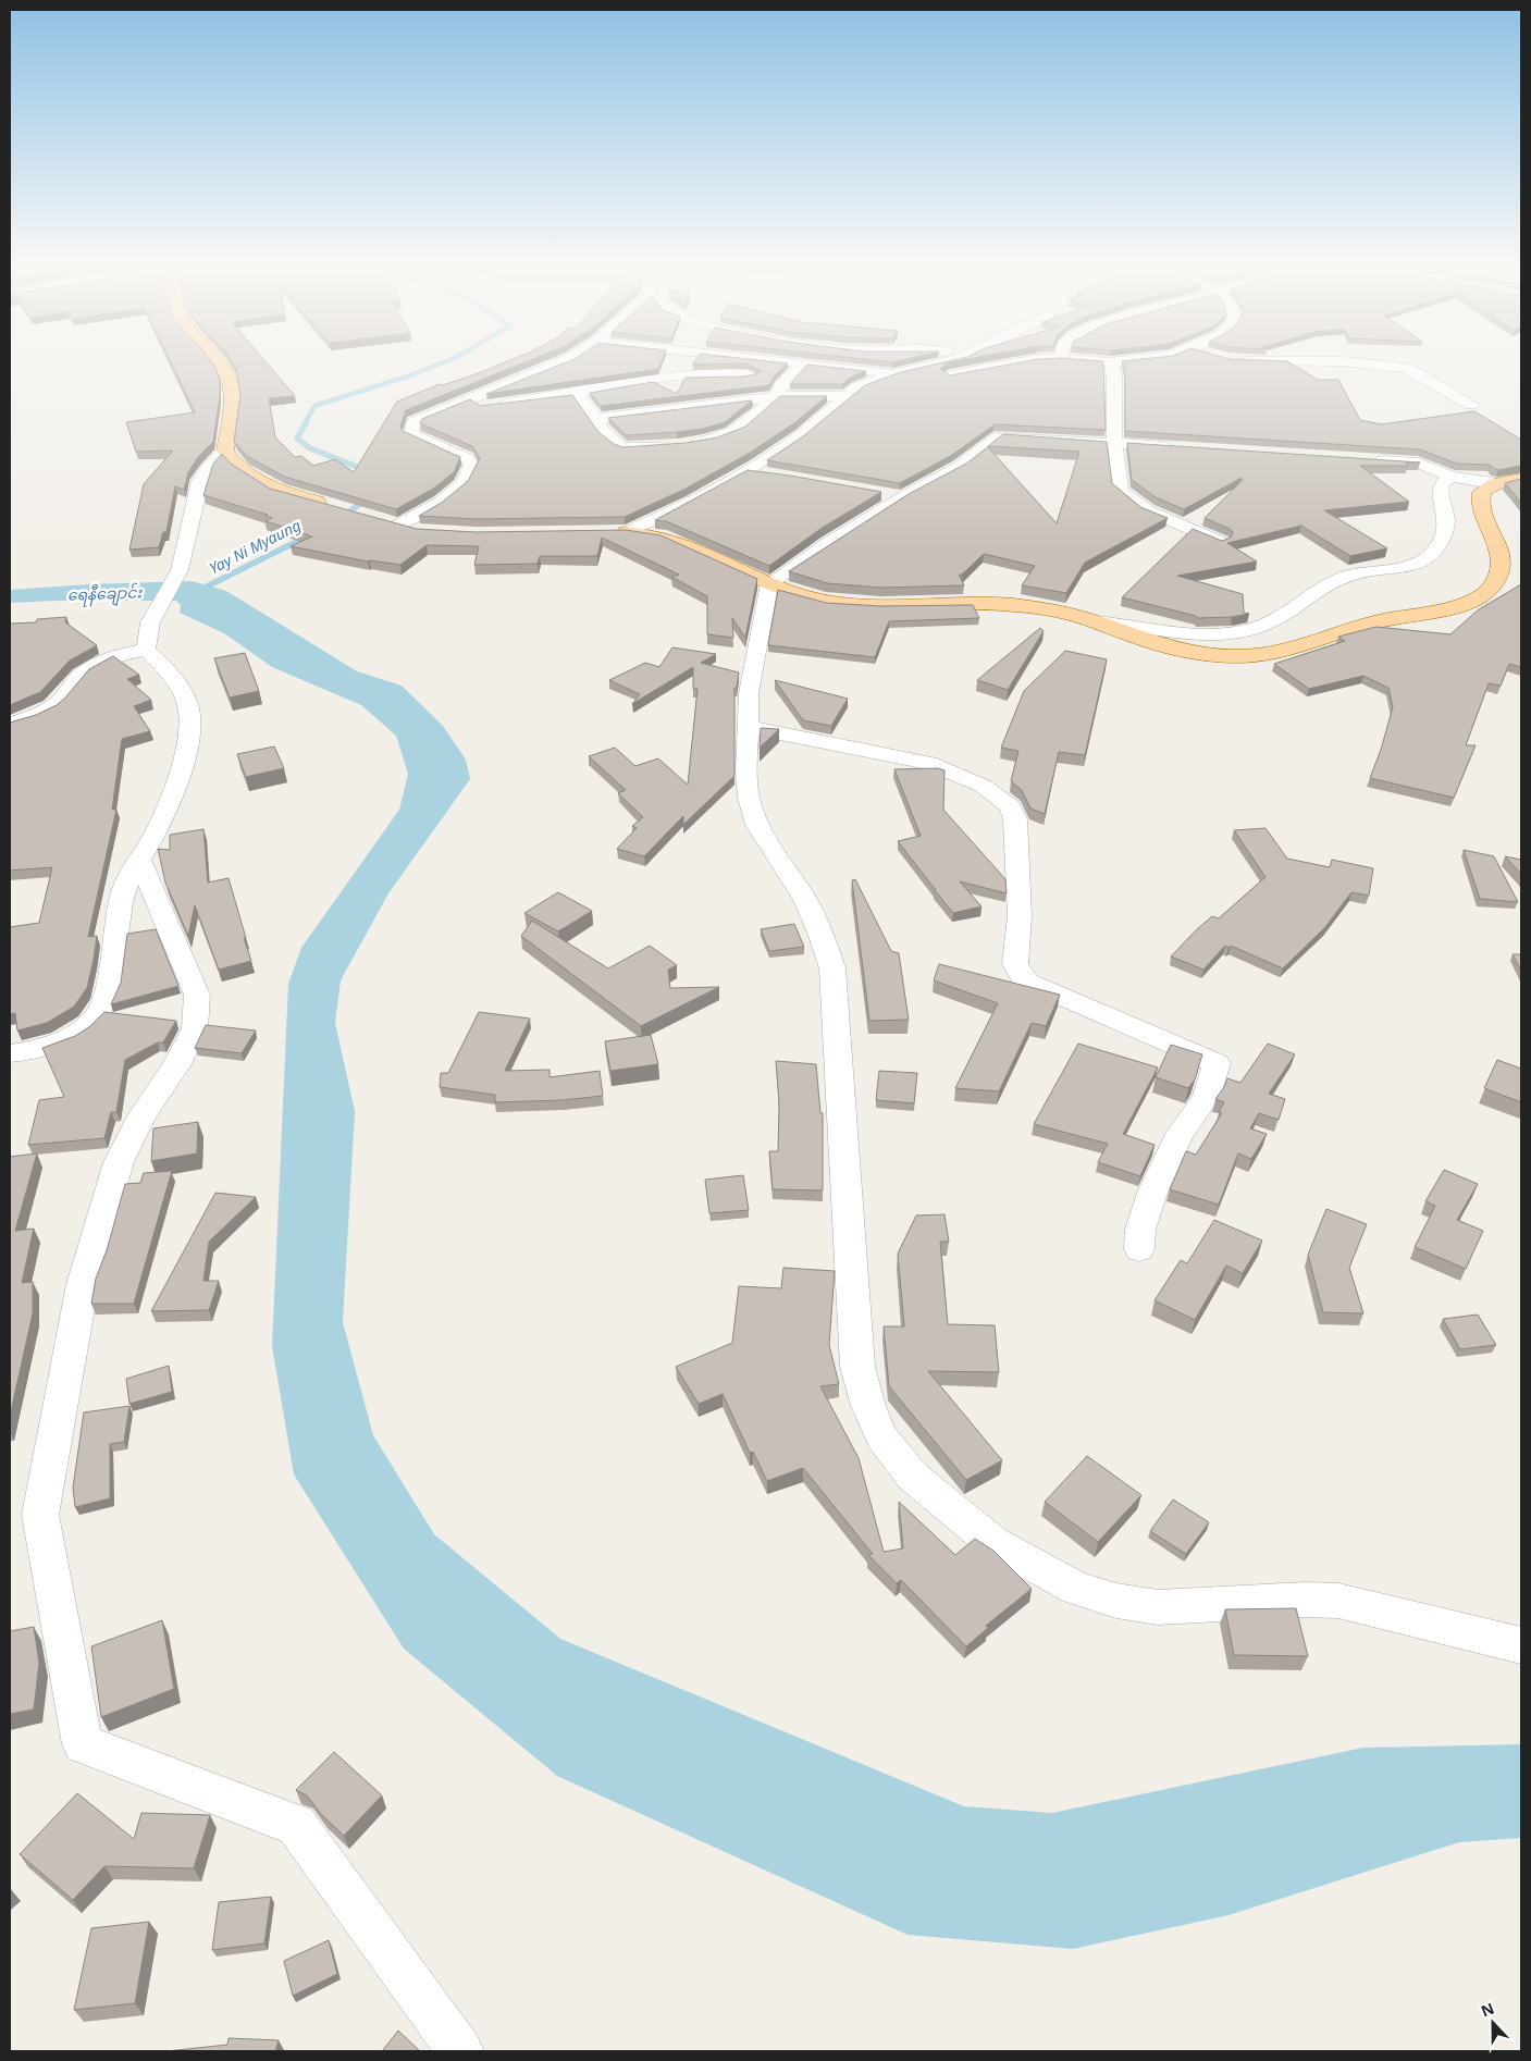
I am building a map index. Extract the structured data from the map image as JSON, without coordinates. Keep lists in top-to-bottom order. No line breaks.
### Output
{"water":["Yay Ni Myaung","ရေနီချောင်း"],"north":"top"}
